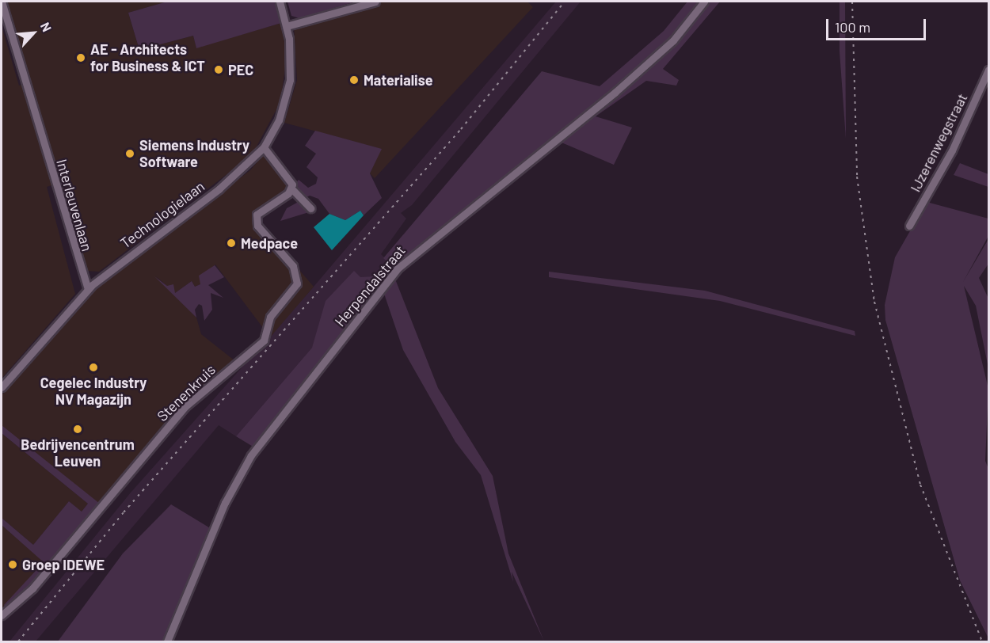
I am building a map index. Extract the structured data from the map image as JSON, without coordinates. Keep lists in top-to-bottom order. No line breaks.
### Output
{"streets":{"street":["IJzerenwegstraat","Interleuvenlaan","Technologielaan","Herpendalstraat","Stenenkruis"]},"crossings":[["Interleuvenlaan","Technologielaan"]],"places":["AE - Architects for Business & ICT","PEC","Materialise","Siemens Industry Software","Medpace","Cegelec Industry NV Magazijn","Bedrijvencentrum Leuven","Groep IDEWE"],"scale_bar":"100 m","north":"top right"}
